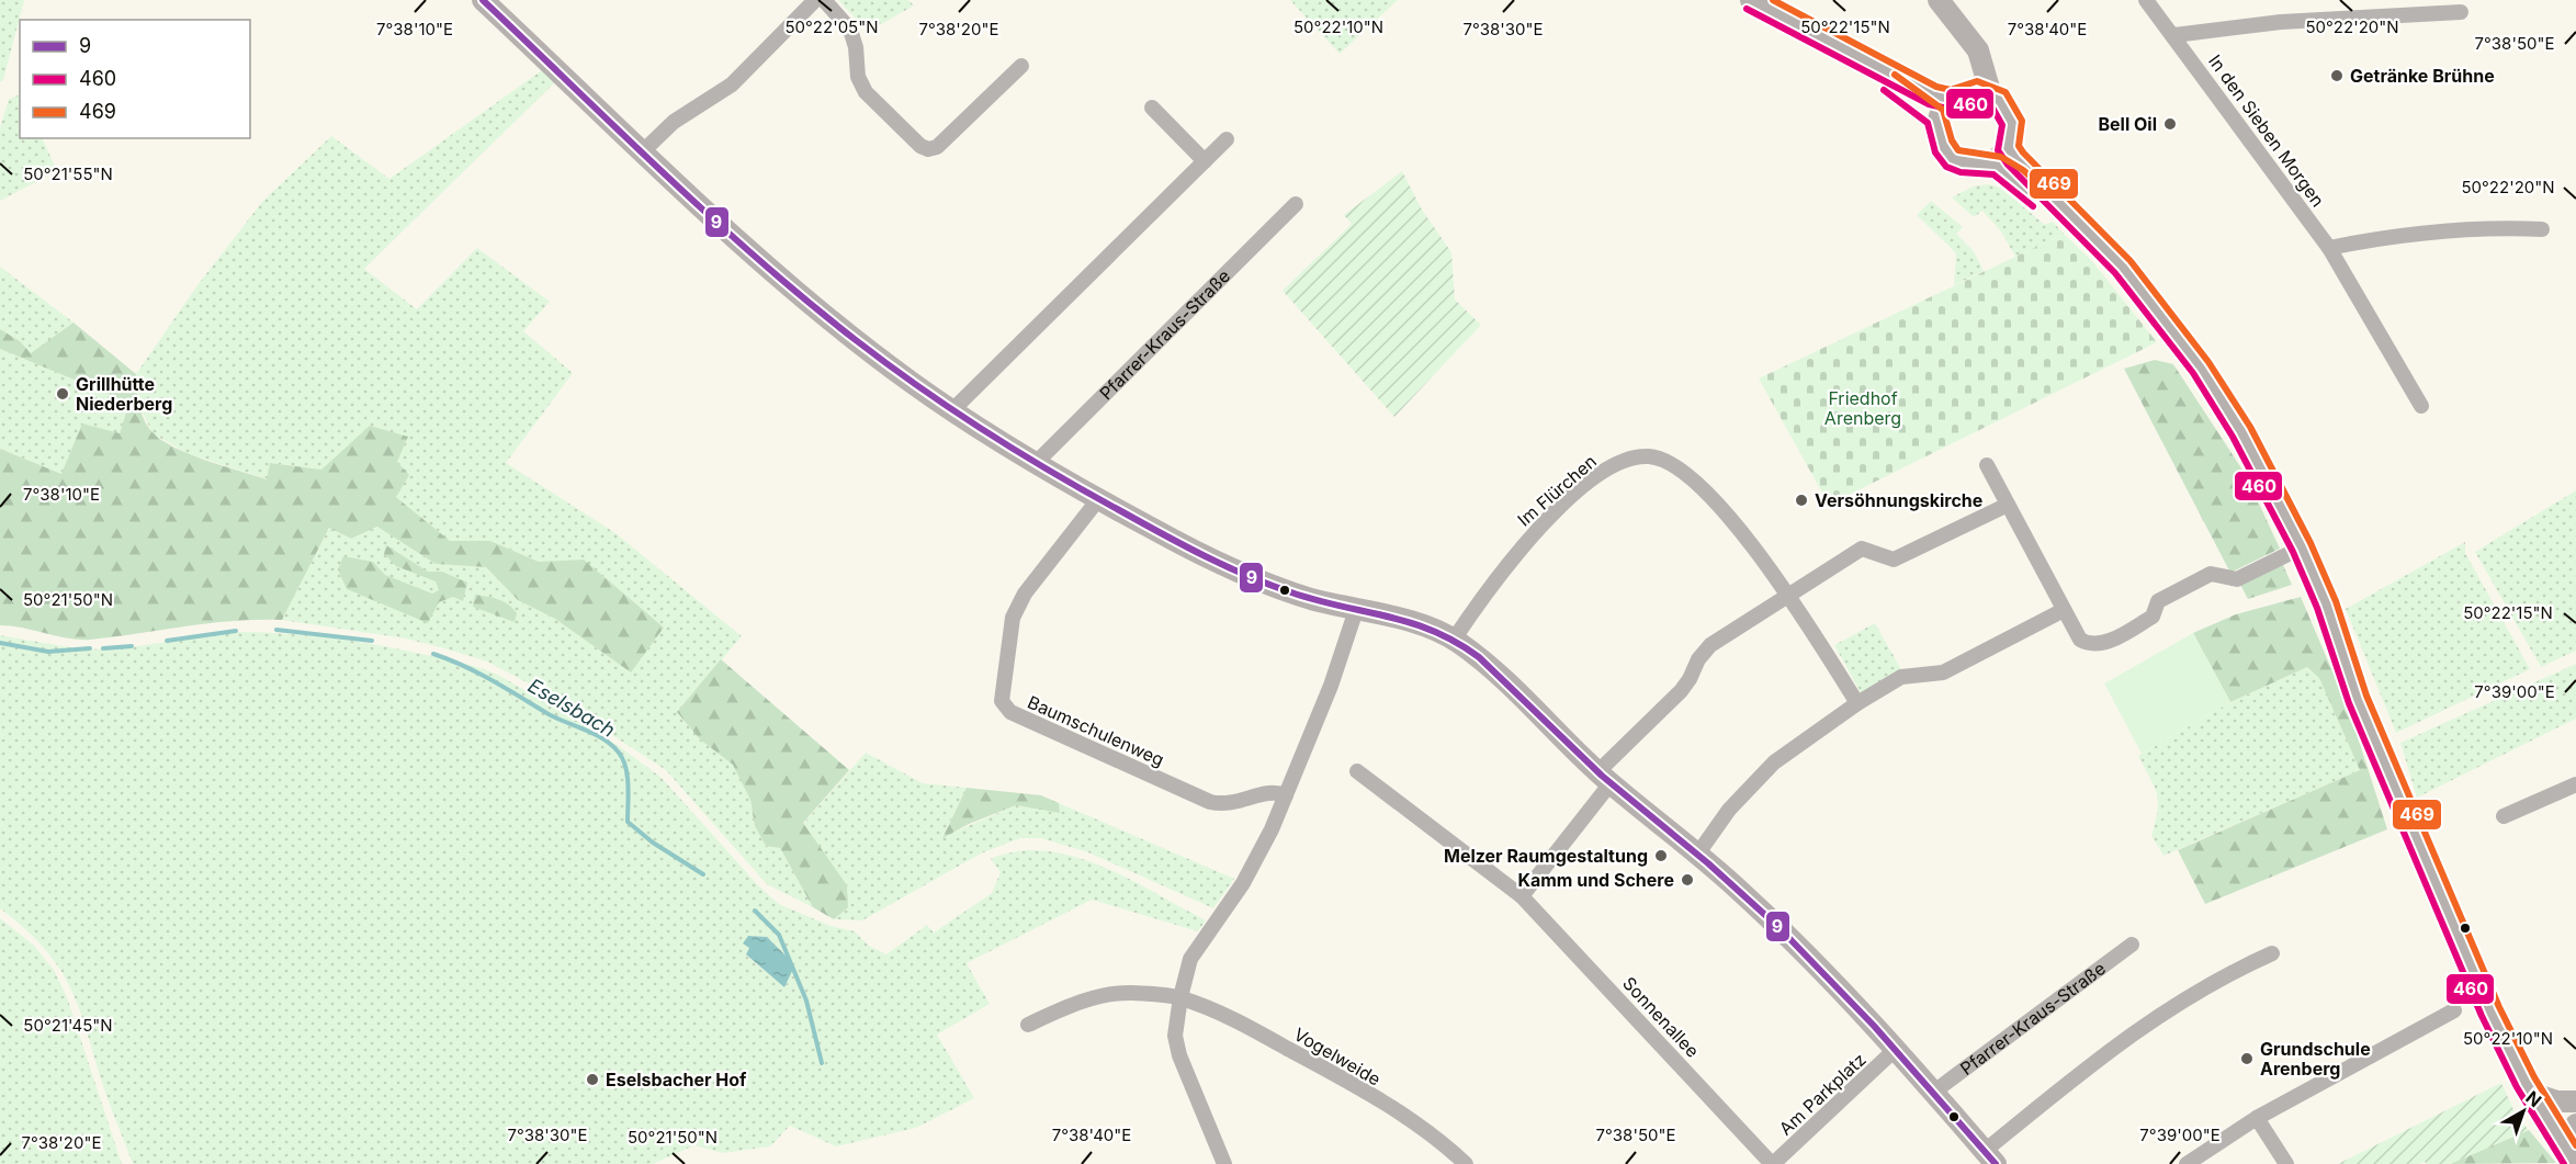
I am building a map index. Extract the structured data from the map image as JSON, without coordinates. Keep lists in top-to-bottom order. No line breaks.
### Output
{"streets":{"street":["In den Sieben Morgen","Pfarrer-Kraus-Straße","Im Flürchen","Baumschulenweg","Sonnenallee","Vogelweide","Am Parkplatz"]},"crossings":[["Sonnenallee","Am Parkplatz"]],"water":["Eselsbach"],"parks":["Friedhof Arenberg"],"places":["Getränke Brühne","Bell Oil","Grillhütte Niederberg","Versöhnungskirche","Melzer Raumgestaltung","Kamm und Schere","Grundschule Arenberg","Eselsbacher Hof"],"lines":["transit line 9","transit line 469","transit line 460"],"legend":["9","460","469"],"north":"top right","coordinates":["50°22'05\"N","50°22'10\"N","50°22'15\"N","50°22'20\"N","7°38'10\"E","7°38'20\"E","7°38'30\"E","7°38'40\"E","7°38'50\"E","50°21'55\"N","50°21'50\"N","7°39'00\"E","50°21'45\"N"]}
